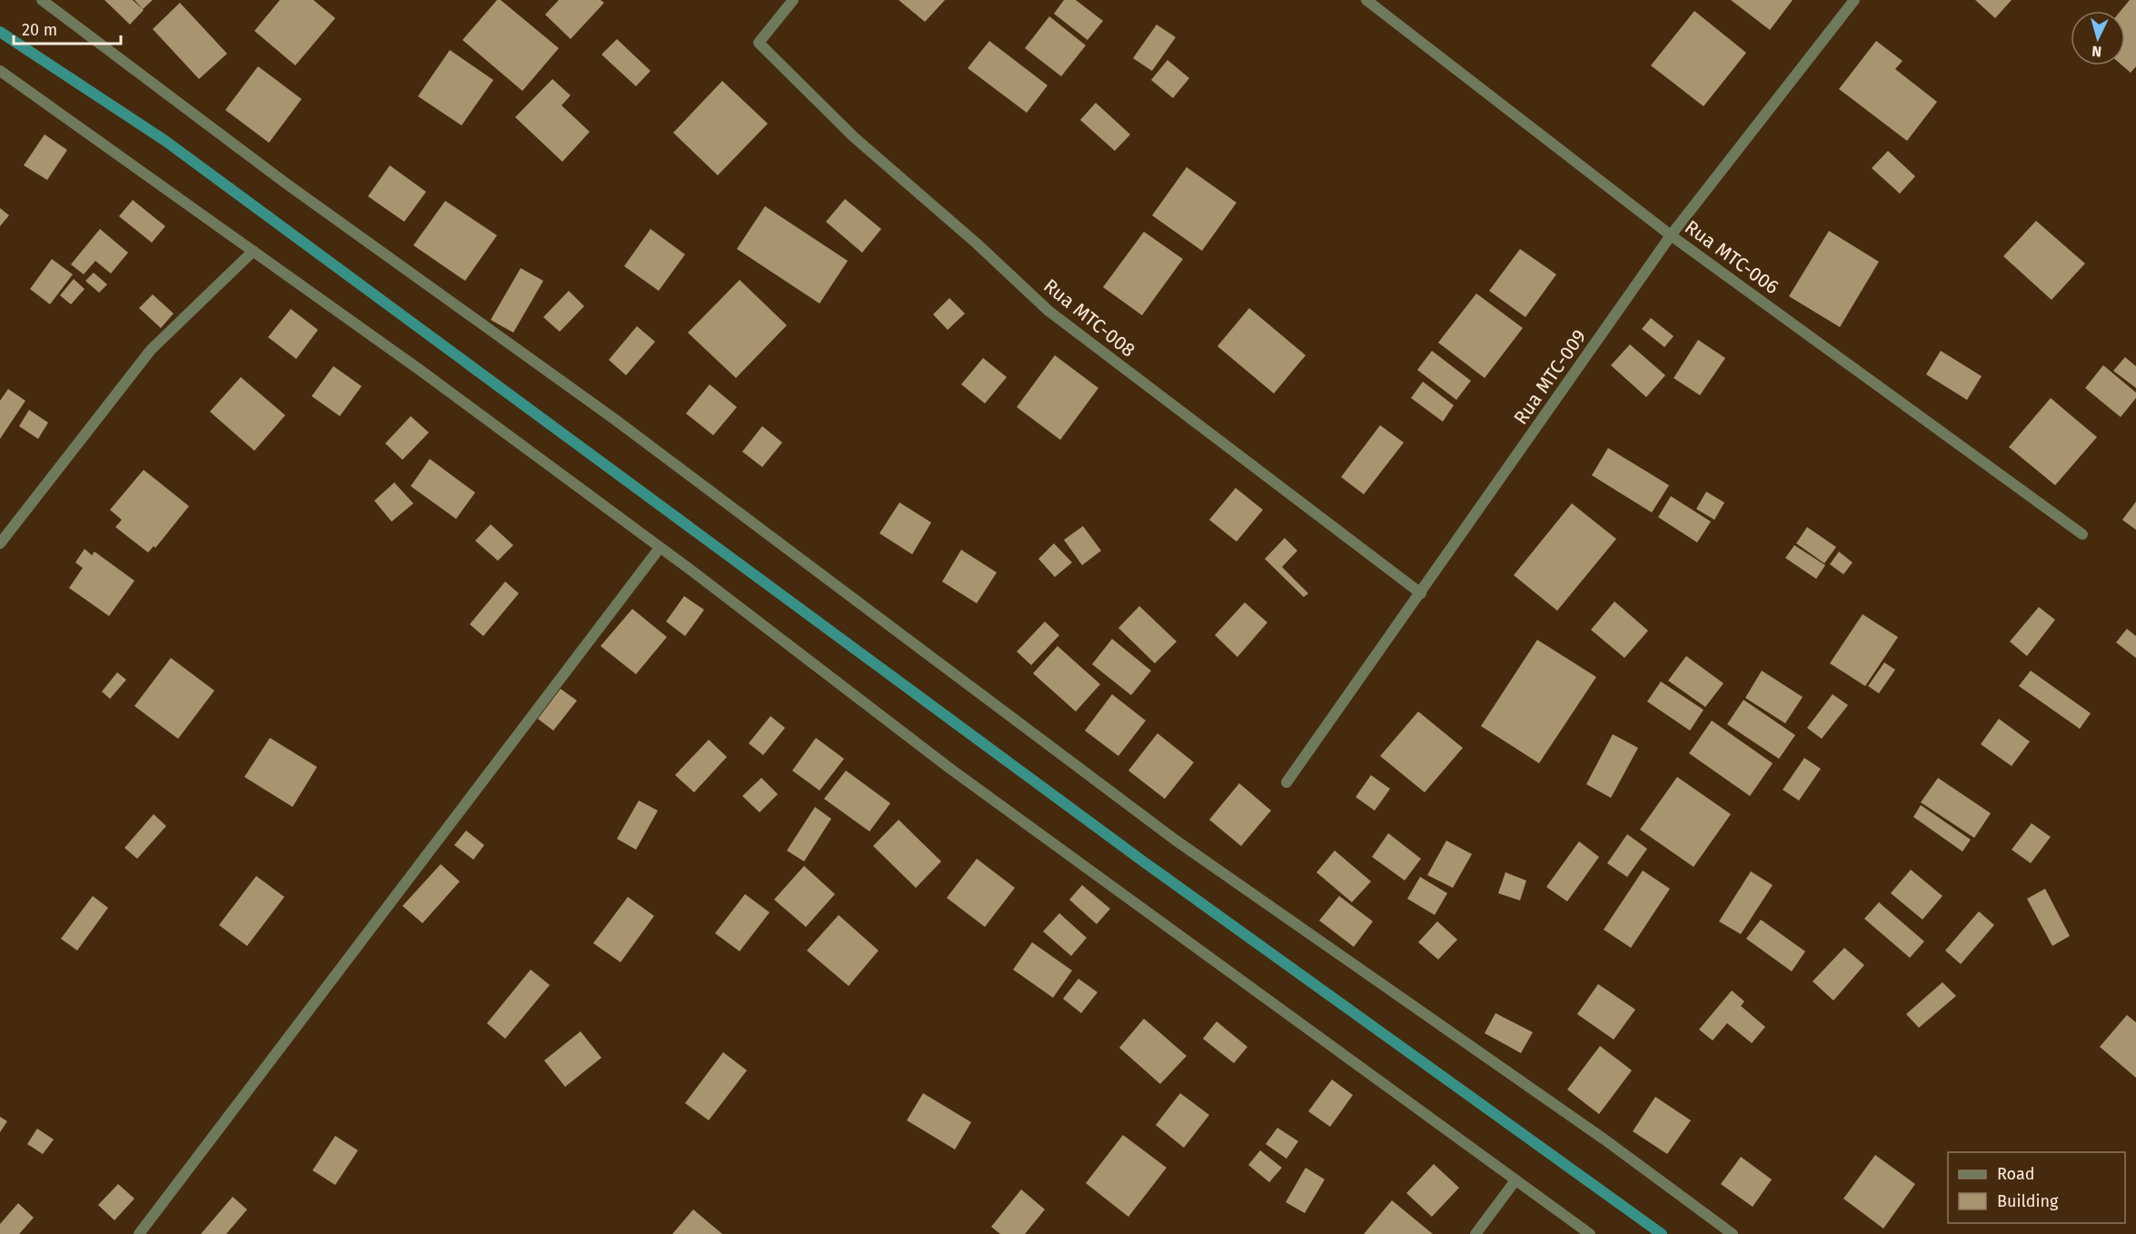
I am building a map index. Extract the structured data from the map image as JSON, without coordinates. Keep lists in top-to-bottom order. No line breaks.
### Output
{"streets":{"street":["Rua MTC-006","Rua MTC-008","Rua MTC-009"]},"crossings":[["Rua MTC-006","Rua MTC-009"],["Rua MTC-008","Rua MTC-009"]],"legend":["Road","Building"],"scale_bar":"20 m","north":"bottom"}
